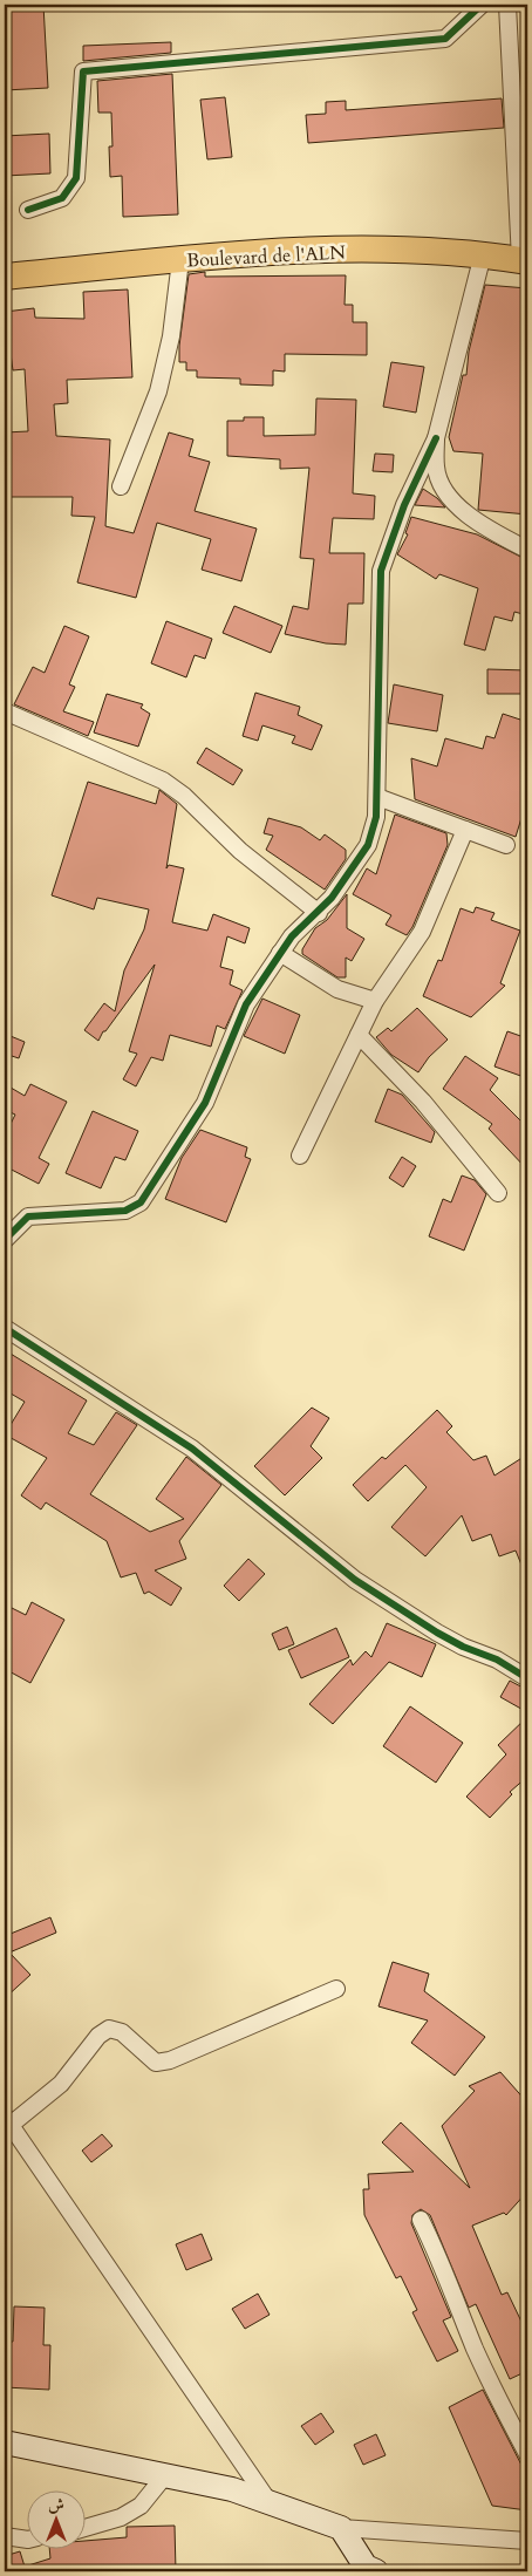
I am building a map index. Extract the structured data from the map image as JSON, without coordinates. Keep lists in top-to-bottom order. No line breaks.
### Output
{"streets":{"main road":["Boulevard de l'ALN"]},"north":"top"}
